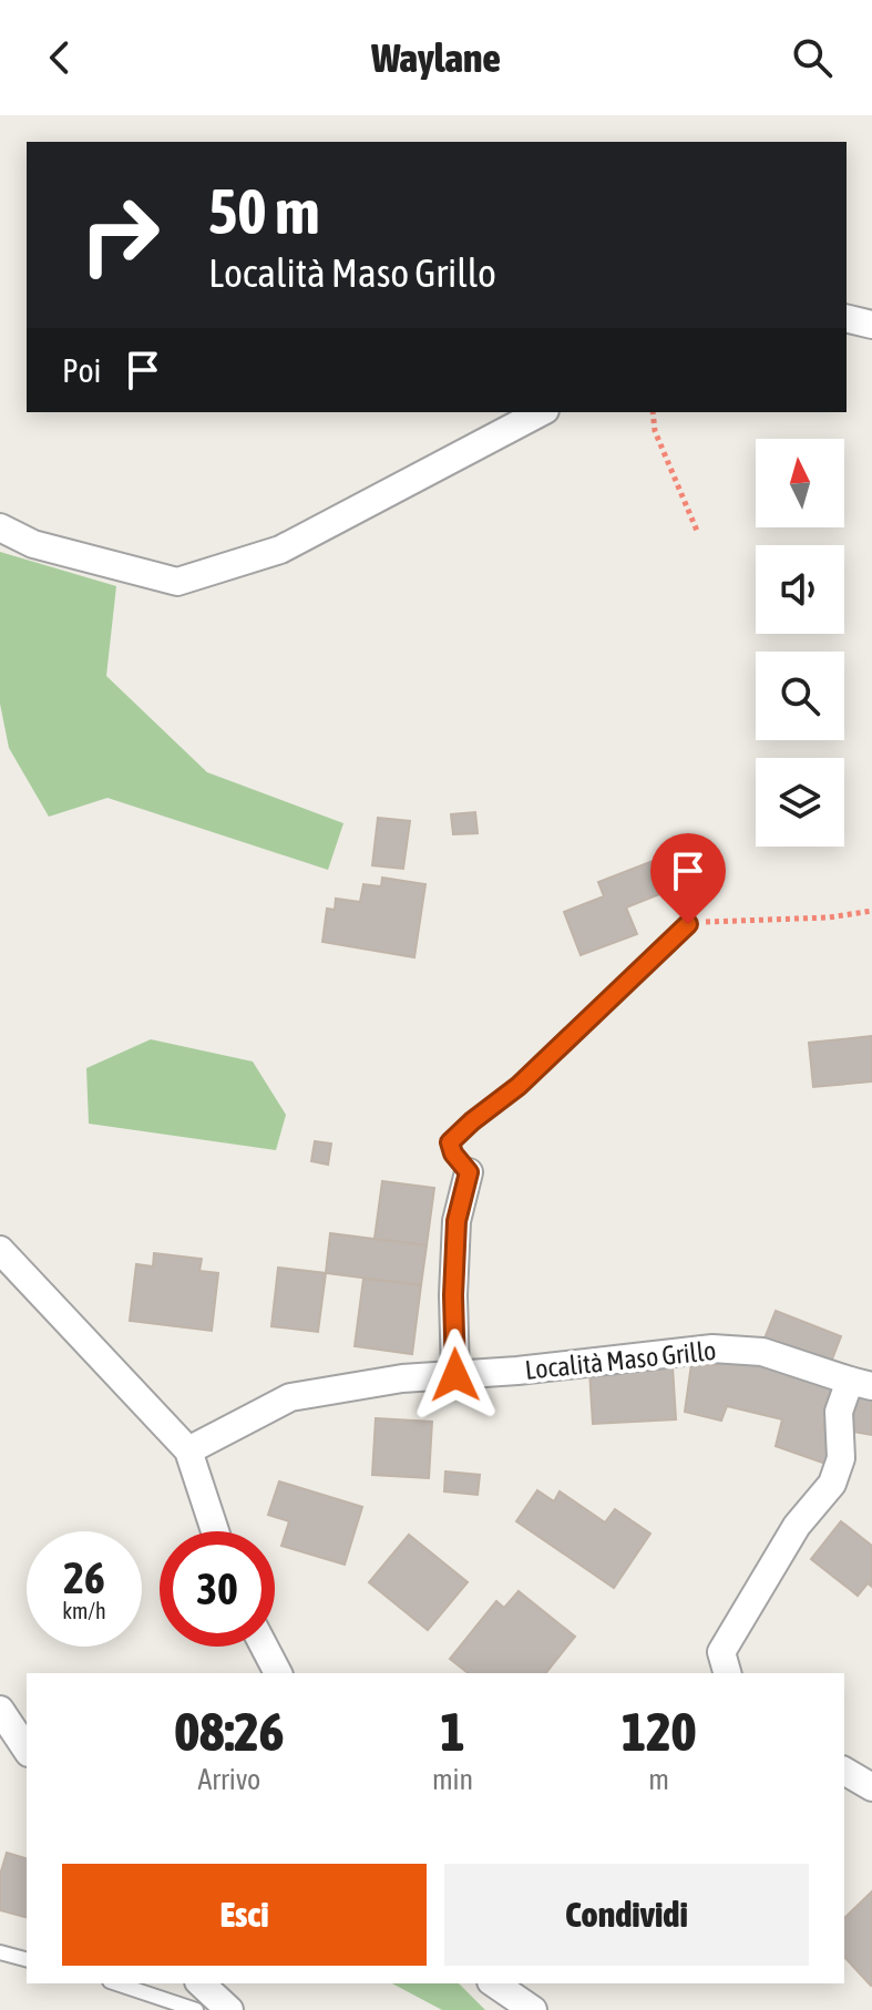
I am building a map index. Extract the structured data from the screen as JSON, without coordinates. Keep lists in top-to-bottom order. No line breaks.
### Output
{"streets":{"street":["Località Maso Grillo"]},"north":"top","page":{"header":"Waylane","turn":["50 m","Località Maso Grillo"],"then":"Poi","speed":"26 km/h","limit":"30","eta":["08:26","Arrivo","1","min","120","m"],"buttons":["Esci","Condividi"]}}
